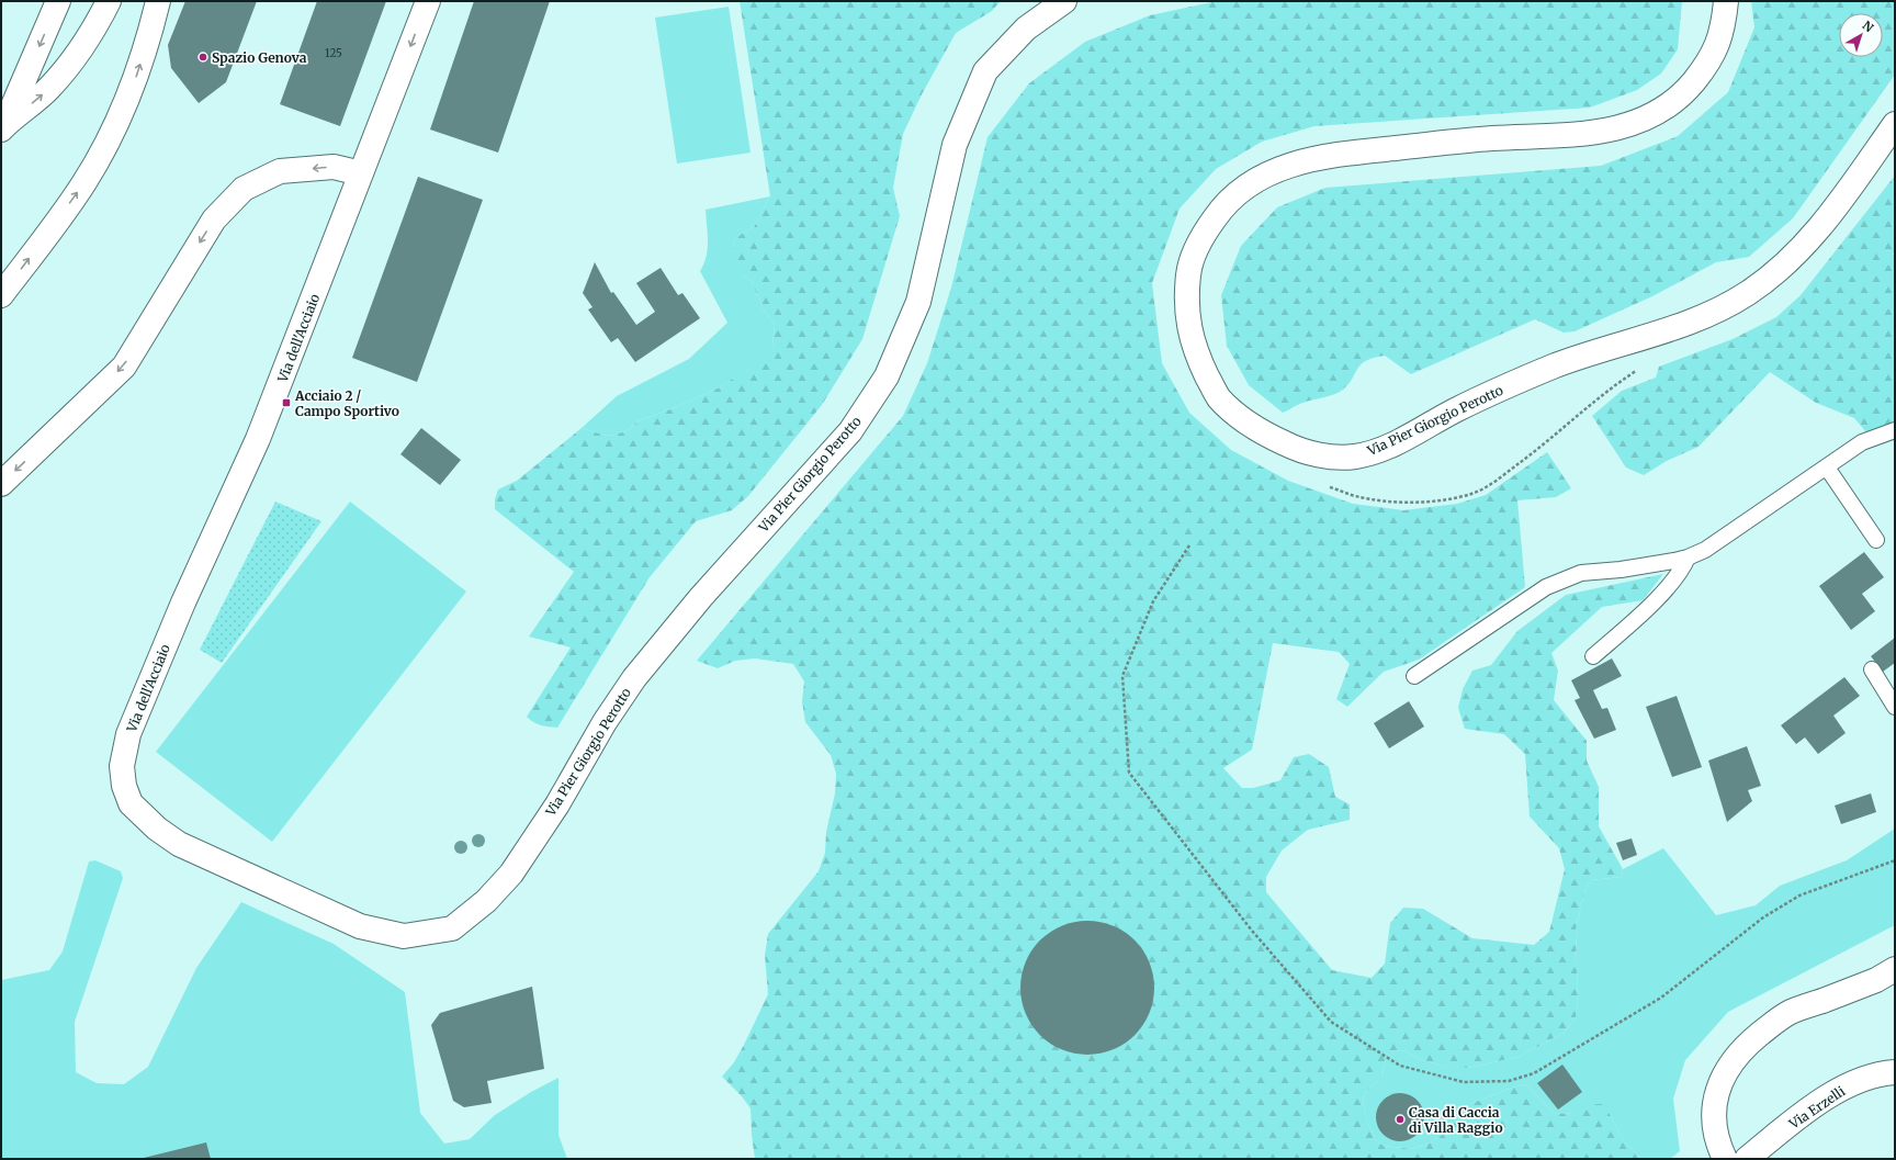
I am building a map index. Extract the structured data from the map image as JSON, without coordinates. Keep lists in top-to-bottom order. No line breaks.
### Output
{"streets":{"main road":["Via dell'Acciaio","Via Pier Giorgio Perotto","Via Erzelli"]},"crossings":[["Via dell'Acciaio","Via Pier Giorgio Perotto"]],"places":{"other":["Spazio Genova","Casa di Caccia di Villa Raggio"],"transit":["Acciaio 2 / Campo Sportivo"]},"house_numbers":["125"],"north":"top right"}
